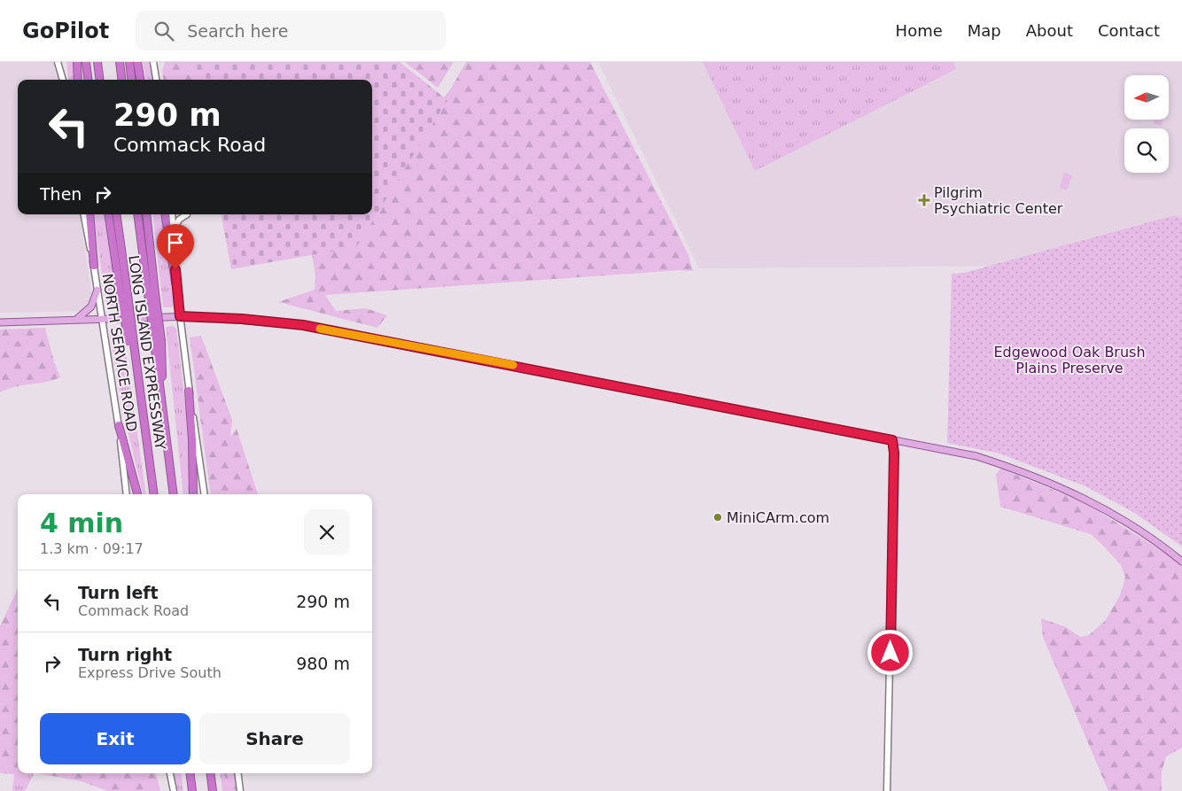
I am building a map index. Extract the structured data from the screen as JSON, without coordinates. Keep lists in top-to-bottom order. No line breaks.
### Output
{"streets":{"highway":["LONG ISLAND EXPRESSWAY"],"main road":["NORTH SERVICE ROAD"]},"parks":["Edgewood Oak Brush Plains Preserve"],"places":{"health":["Pilgrim Psychiatric Center"],"other":["MiniCArm.com"]},"north":"left","page":{"header":"GoPilot","search":"Search here","nav":["Home","Map","About","Contact"],"turn":["290 m","Commack Road"],"then":"Then","heading":["4 min","1.3 km · 09:17"],"list":[{"name":"Turn left","note":"Commack Road","value":"290 m"},{"name":"Turn right","note":"Express Drive South","value":"980 m"}],"buttons":["Exit","Share"]}}
